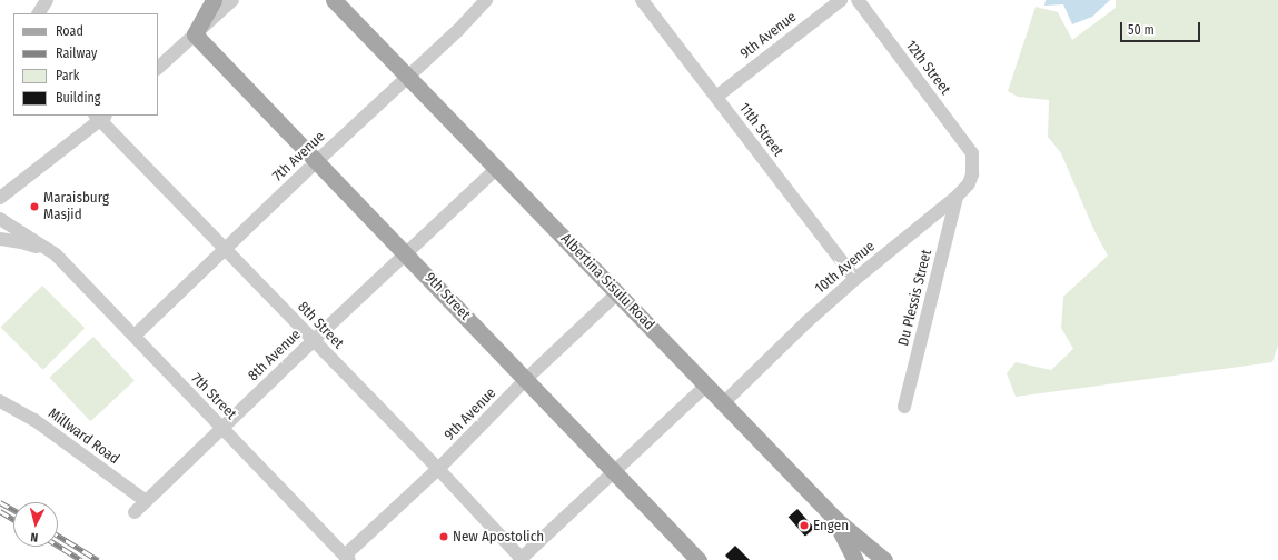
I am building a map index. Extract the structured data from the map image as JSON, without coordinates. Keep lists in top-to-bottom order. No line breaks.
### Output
{"streets":{"main road":["Albertina Sisulu Road","9th Street"],"street":["9th Avenue","12th Street","11th Street","7th Avenue","10th Avenue","Du Plessis Street","8th Street","8th Avenue","7th Street","Millward Road"]},"crossings":[["9th Avenue","11th Street"],["9th Avenue","Albertina Sisulu Road"],["9th Avenue","9th Street"],["9th Avenue","8th Street"],["9th Avenue","7th Street"],["12th Street","10th Avenue"],["11th Street","10th Avenue"],["7th Avenue","Albertina Sisulu Road"],["7th Avenue","9th Street"],["7th Avenue","8th Street"],["7th Avenue","7th Street"],["10th Avenue","Albertina Sisulu Road"],["10th Avenue","Du Plessis Street"],["Albertina Sisulu Road","8th Avenue"],["9th Street","8th Avenue"],["8th Street","8th Avenue"],["8th Avenue","7th Street"],["8th Avenue","Millward Road"]],"places":["Maraisburg Masjid","Engen","New Apostolich"],"legend":["Road","Railway","Park","Building"],"scale_bar":"50 m","north":"bottom"}
